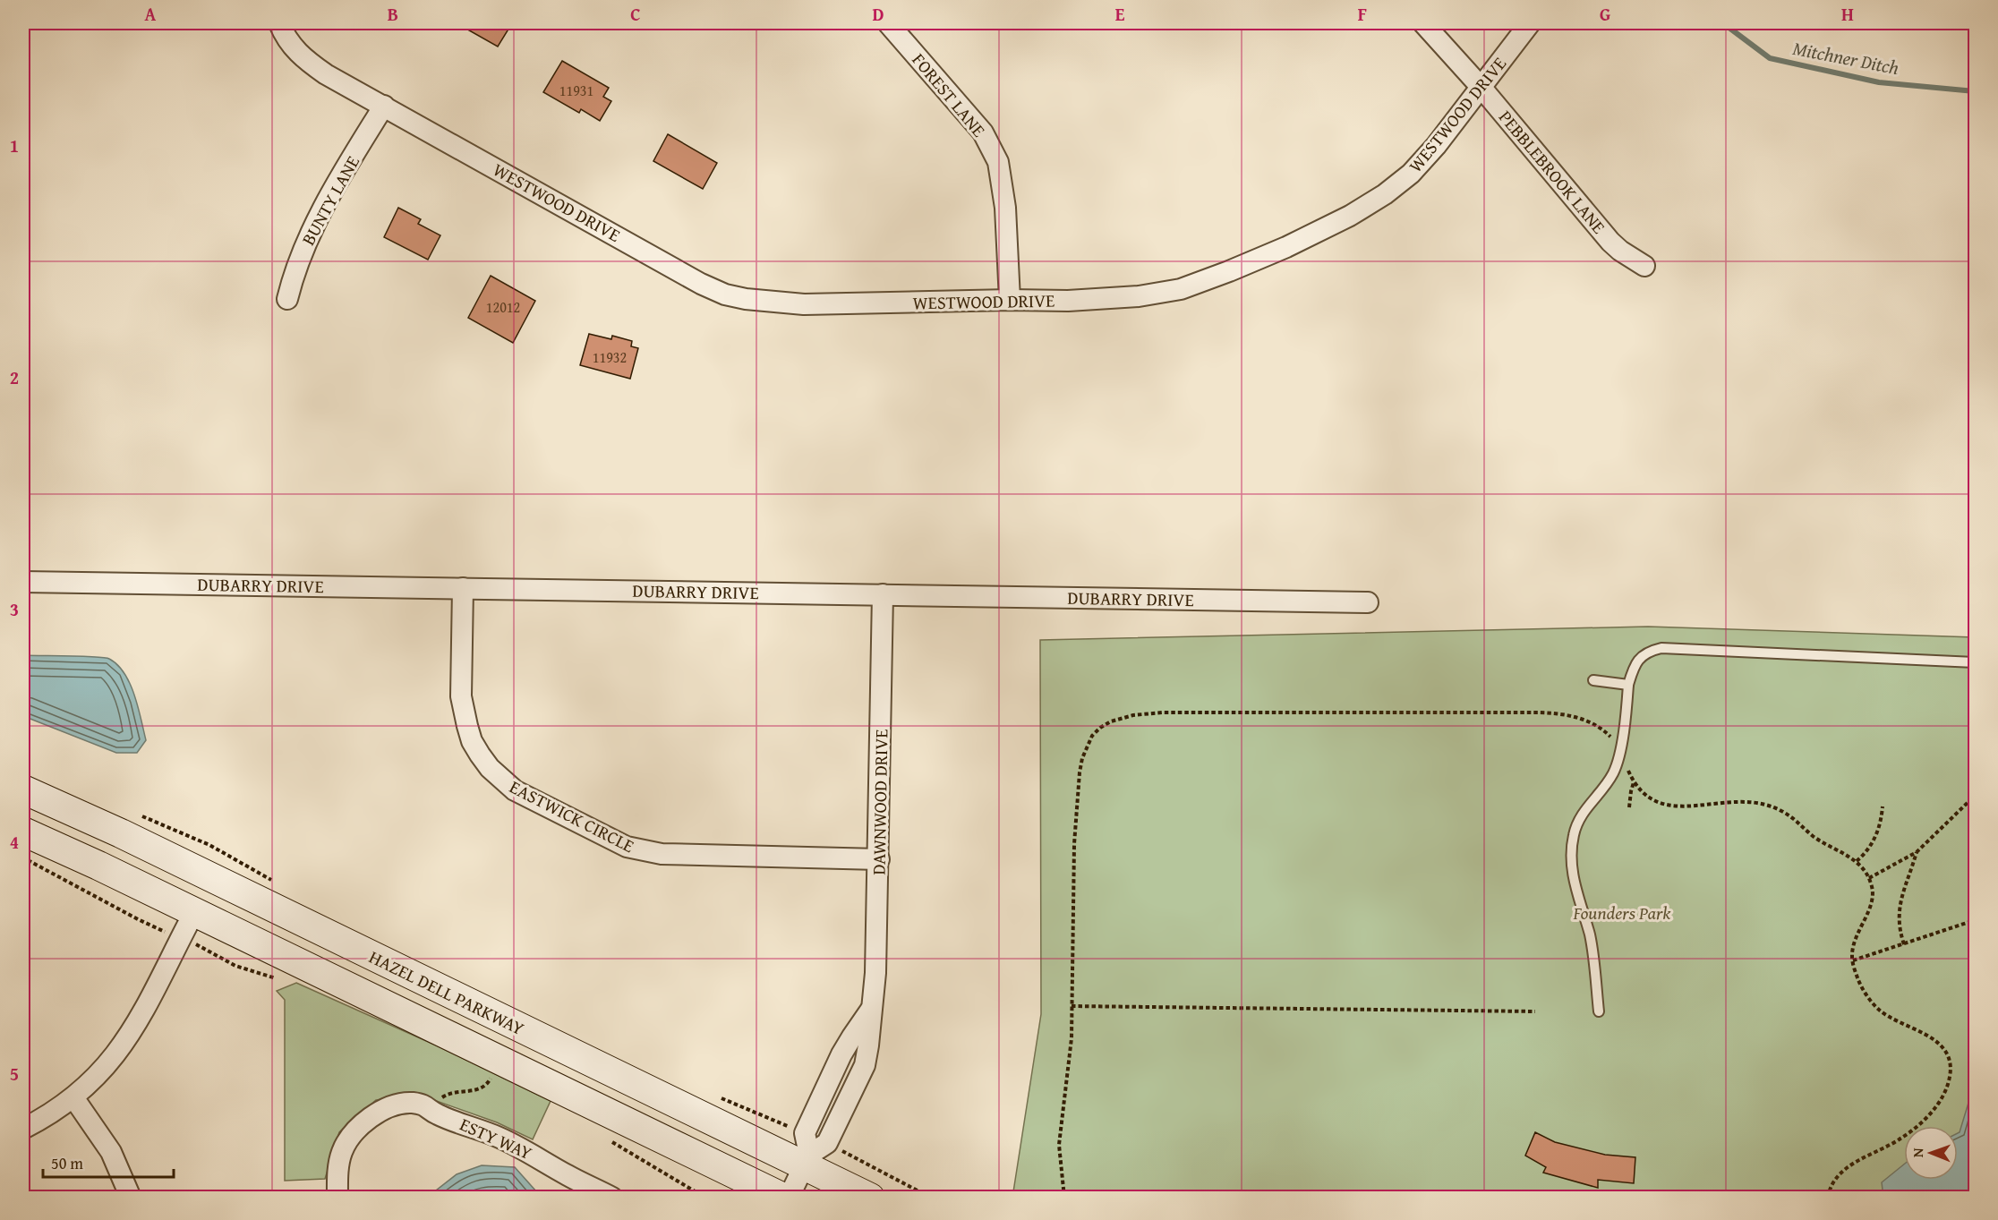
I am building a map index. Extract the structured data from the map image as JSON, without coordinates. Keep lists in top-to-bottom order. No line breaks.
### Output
{"streets":{"main road":["HAZEL DELL PARKWAY"],"street":["FOREST LANE","WESTWOOD DRIVE","PEBBLEBROOK LANE","BUNTY LANE","DUBARRY DRIVE","DAWNWOOD DRIVE","EASTWICK CIRCLE","ESTY WAY"]},"crossings":[["FOREST LANE","WESTWOOD DRIVE"],["WESTWOOD DRIVE","PEBBLEBROOK LANE"],["WESTWOOD DRIVE","BUNTY LANE"],["DUBARRY DRIVE","DAWNWOOD DRIVE"],["DUBARRY DRIVE","EASTWICK CIRCLE"],["DAWNWOOD DRIVE","EASTWICK CIRCLE"],["DAWNWOOD DRIVE","HAZEL DELL PARKWAY"]],"water":["Mitchner Ditch"],"parks":["Founders Park"],"house_numbers":["11931","12012","11932"],"scale_bar":"50 m","north":"left","grid":{"columns":["A","B","C","D","E","F","G","H"],"rows":["1","2","3","4","5"]}}
